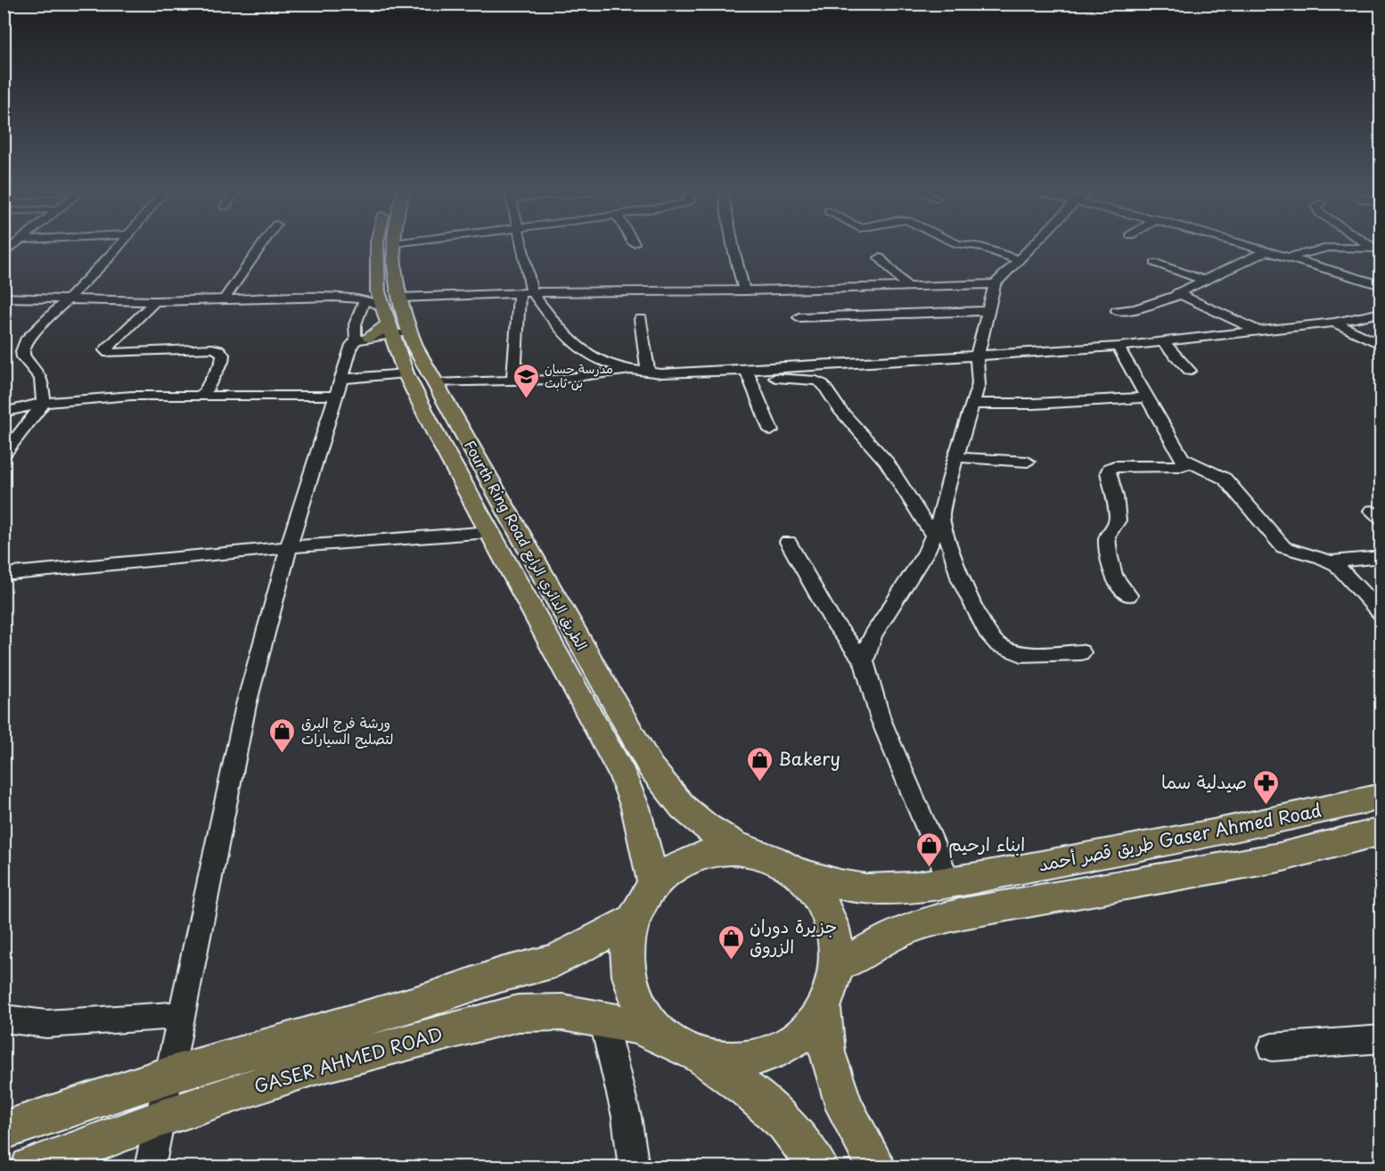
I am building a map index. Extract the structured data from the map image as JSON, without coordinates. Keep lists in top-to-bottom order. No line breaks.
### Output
{"streets":{"main road":["Fourth Ring Road الطريق الدائري الرابع","طريق قصر أحمد Gaser Ahmed Road","GASER AHMED ROAD"]},"places":{"school or university":["مدرسة حسان بن ثابت"],"shop":["ورشة فرج البرق لتصليح السيارات","Bakery","ابناء ارحيم","جزيرة دوران الزروق"],"pharmacy":["صيدلية سما"]}}
